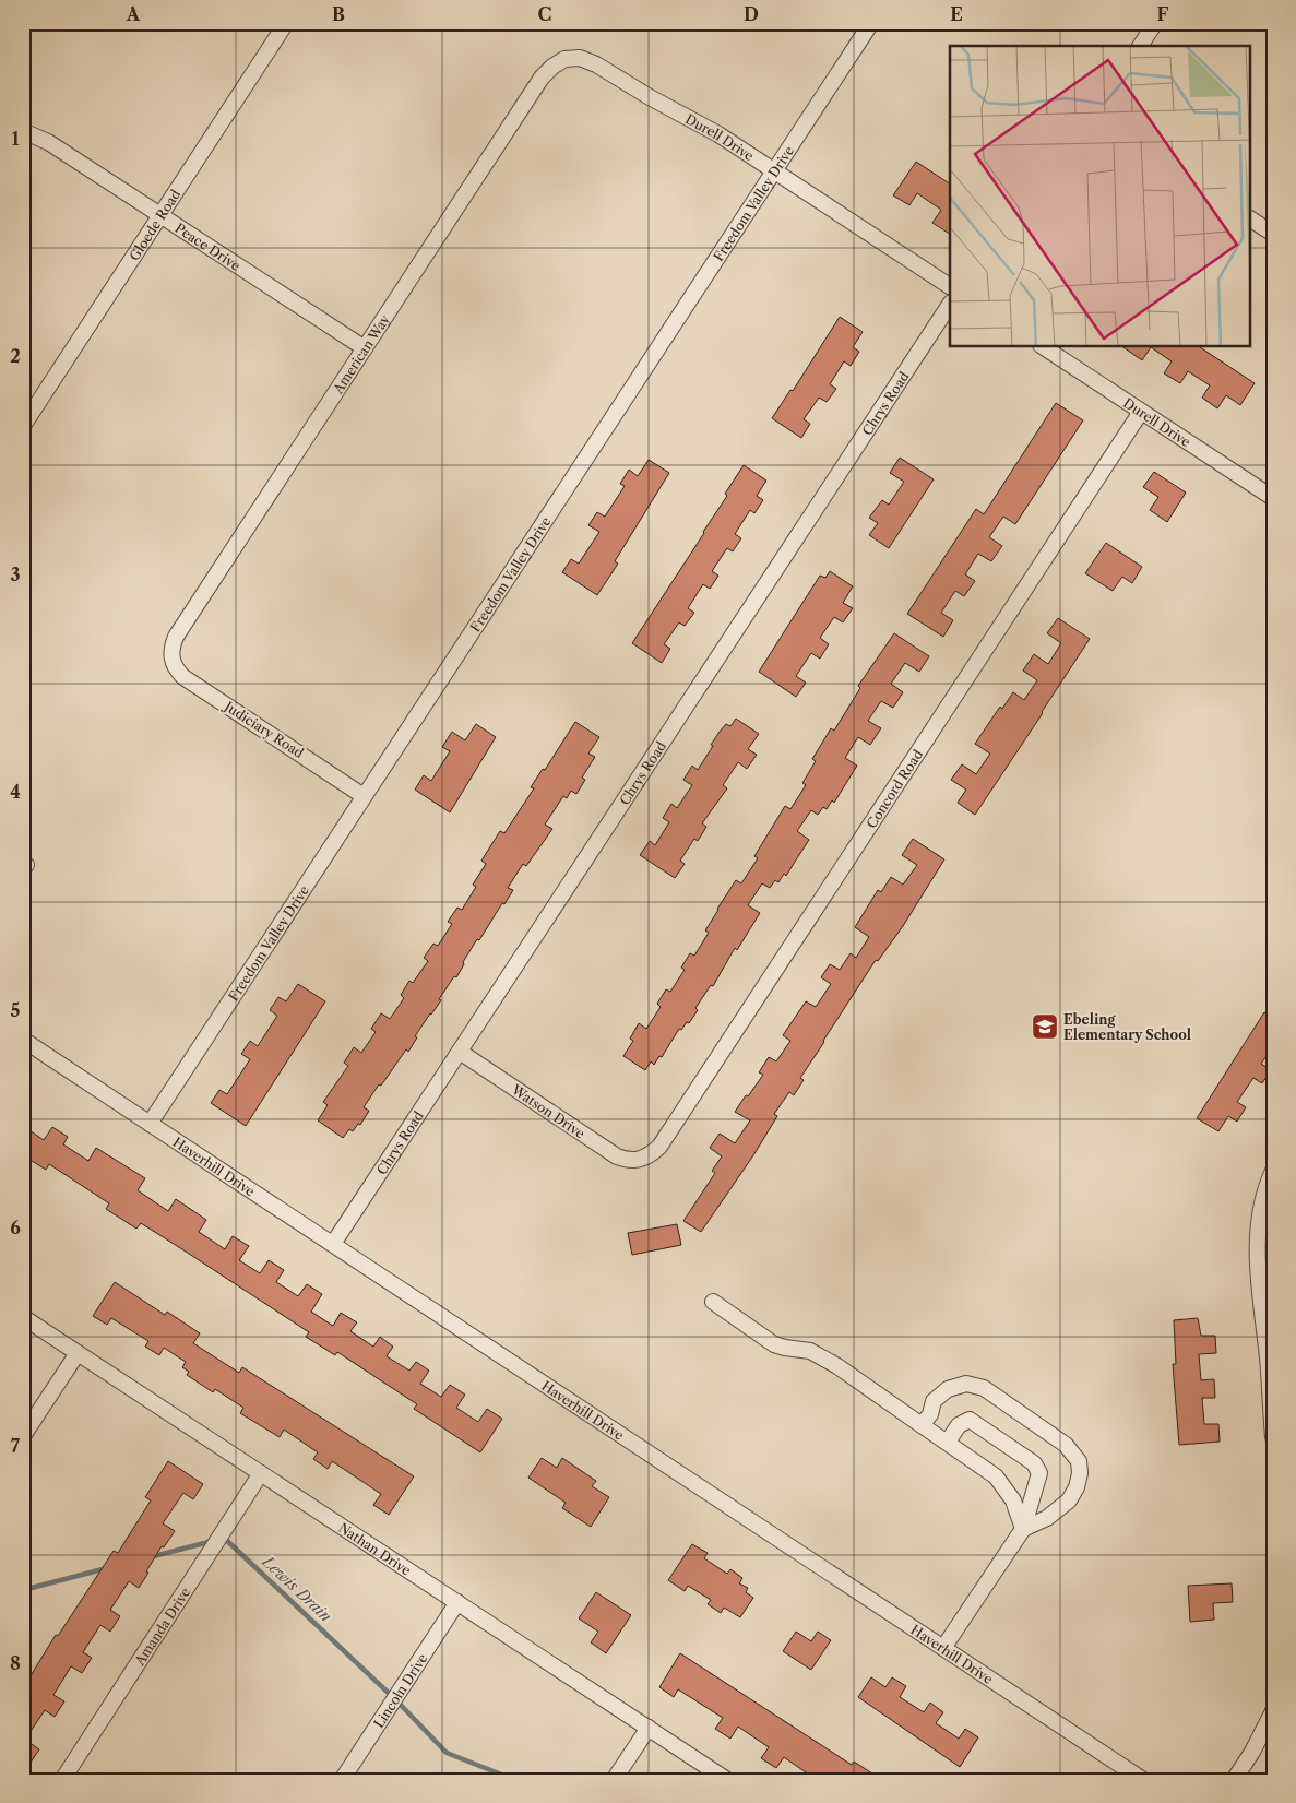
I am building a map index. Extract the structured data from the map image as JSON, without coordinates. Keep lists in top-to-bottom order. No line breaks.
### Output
{"streets":{"street":["Durell Drive","Freedom Valley Drive","Gloede Road","Peace Drive","American Way","Chrys Road","Judiciary Road","Concord Road","Watson Drive","Haverhill Drive","Nathan Drive","Amanda Drive","Lincoln Drive"]},"crossings":[["Durell Drive","Freedom Valley Drive"],["Durell Drive","American Way"],["Durell Drive","Concord Road"],["Freedom Valley Drive","Judiciary Road"],["Freedom Valley Drive","Haverhill Drive"],["Gloede Road","Peace Drive"],["Peace Drive","American Way"],["American Way","Judiciary Road"],["Chrys Road","Watson Drive"],["Chrys Road","Haverhill Drive"],["Concord Road","Watson Drive"],["Nathan Drive","Amanda Drive"],["Nathan Drive","Lincoln Drive"]],"water":["Lewis Drain"],"places":{"school or university":["Ebeling Elementary School"]},"grid":{"columns":["A","B","C","D","E","F"],"rows":["1","2","3","4","5","6","7","8"]}}
